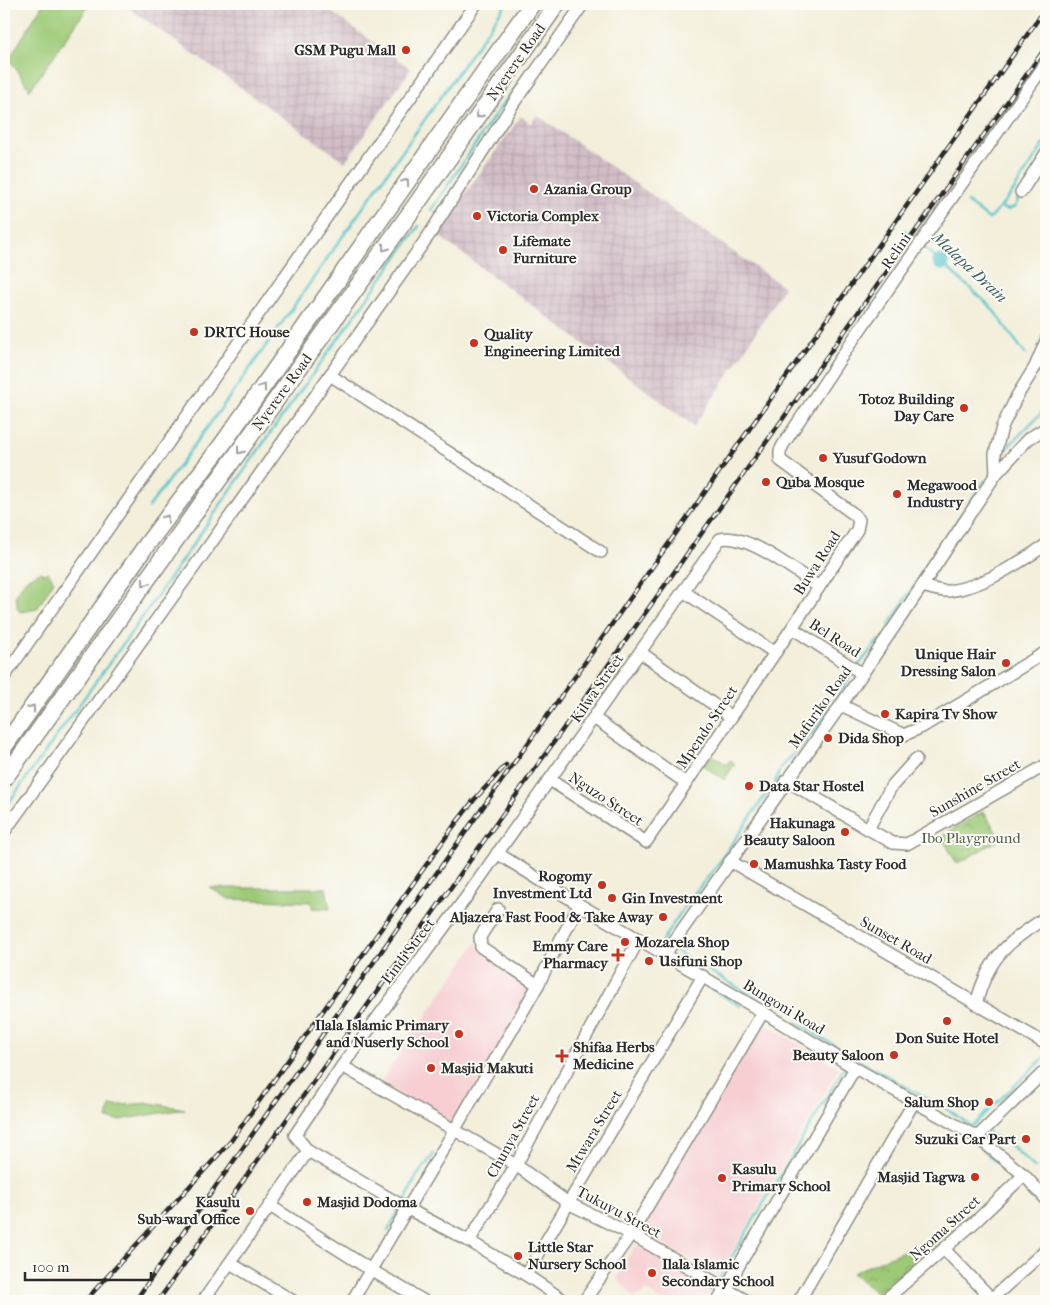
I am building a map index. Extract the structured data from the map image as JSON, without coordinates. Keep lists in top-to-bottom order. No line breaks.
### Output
{"streets":{"highway":["Nyerere Road"],"street":["Relini","Buwa Road","Bel Road","Kilwa Street","Mafuriko Road","Mpendo Street","Sunshine Street","Nguzo Street","Sunset Road","Lindi Street","Bungoni Road","Mtwara Street","Chunya Street","Tukuyu Street","Ngoma Street"]},"crossings":[["Relini","Buwa Road"],["Buwa Road","Bel Road"],["Buwa Road","Kilwa Street"],["Buwa Road","Mpendo Street"],["Bel Road","Mafuriko Road"],["Bel Road","Mpendo Street"],["Kilwa Street","Nguzo Street"],["Kilwa Street","Lindi Street"],["Kilwa Street","Bungoni Road"],["Mafuriko Road","Sunshine Street"],["Mafuriko Road","Sunset Road"],["Mafuriko Road","Bungoni Road"],["Mpendo Street","Nguzo Street"],["Lindi Street","Bungoni Road"],["Lindi Street","Tukuyu Street"],["Bungoni Road","Mtwara Street"],["Bungoni Road","Chunya Street"],["Bungoni Road","Ngoma Street"],["Mtwara Street","Tukuyu Street"],["Chunya Street","Tukuyu Street"]],"water":["Malapa Drain"],"parks":["Ibo Playground"],"places":{"other":["GSM Pugu Mall","Azania Group","Victoria Complex","Lifemate Furniture","DRTC House","Quality Engineering Limited","Totoz Building Day Care","Yusuf Godown","Quba Mosque","Megawood Industry","Unique Hair Dressing Salon","Kapira Tv Show","Dida Shop","Data Star Hostel","Hakunaga Beauty Saloon","Mamushka Tasty Food","Rogomy Investment Ltd","Gin Investment","Aljazera Fast Food & Take Away","Mozarela Shop","Usifuni Shop","Don Suite Hotel","Ilala Islamic Primary and Nuserly School","Beauty Saloon","Masjid Makuti","Salum Shop","Suzuki Car Part","Masjid Tagwa","Kasulu Primary School","Masjid Dodoma","Kasulu Sub-ward Office","Little Star Nursery School","Ilala Islamic Secondary School"],"health":["Emmy Care Pharmacy","Shifaa Herbs Medicine"]},"scale_bar":"100 m"}
